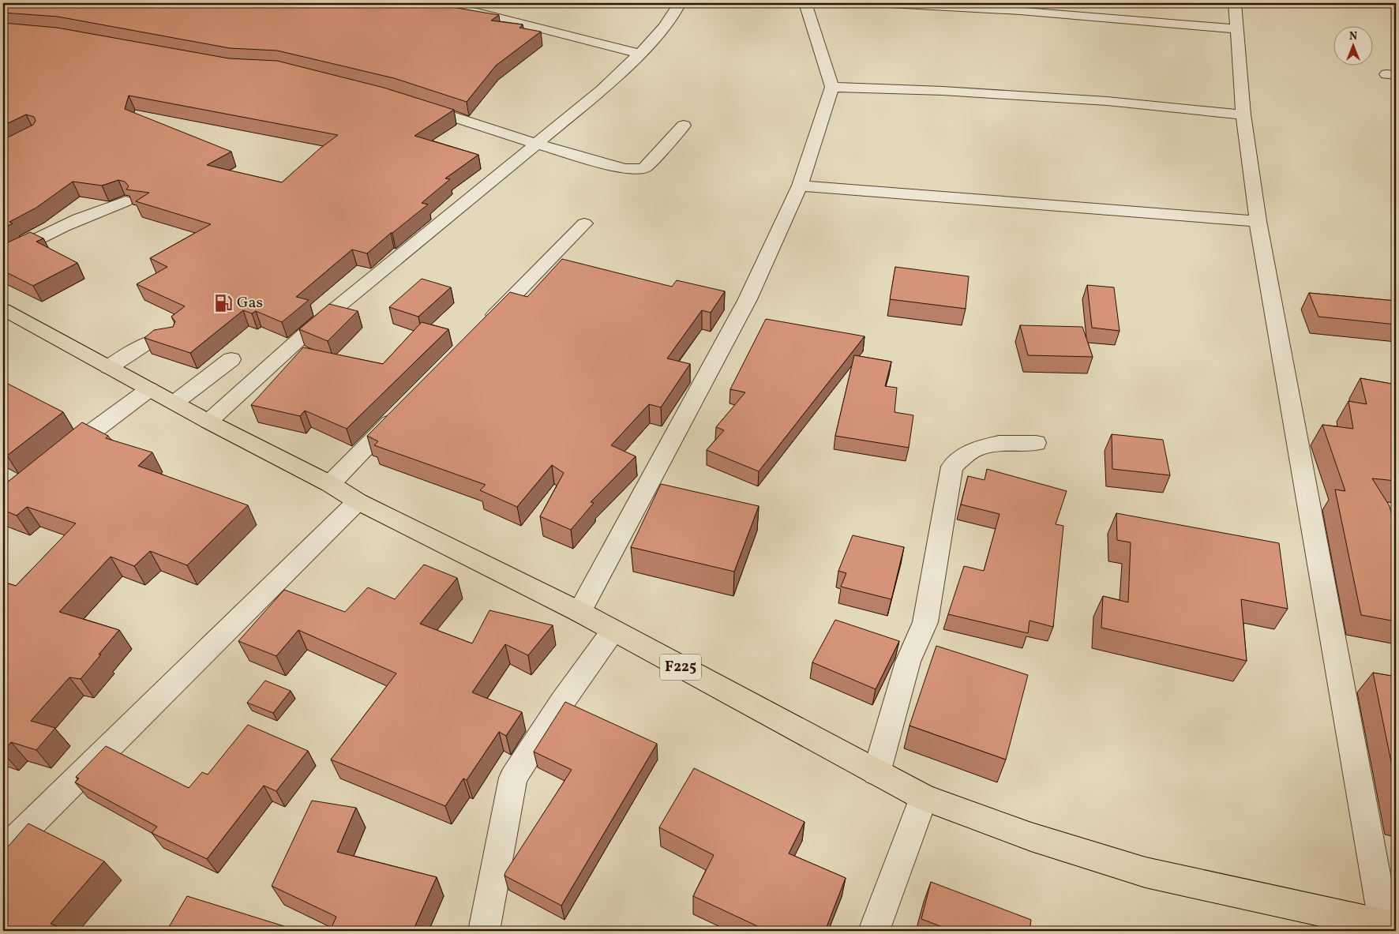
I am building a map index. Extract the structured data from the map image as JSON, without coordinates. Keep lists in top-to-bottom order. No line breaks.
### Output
{"streets":{"main road":["F225"]},"places":{"fuel station":["Gas"]},"north":"top"}
